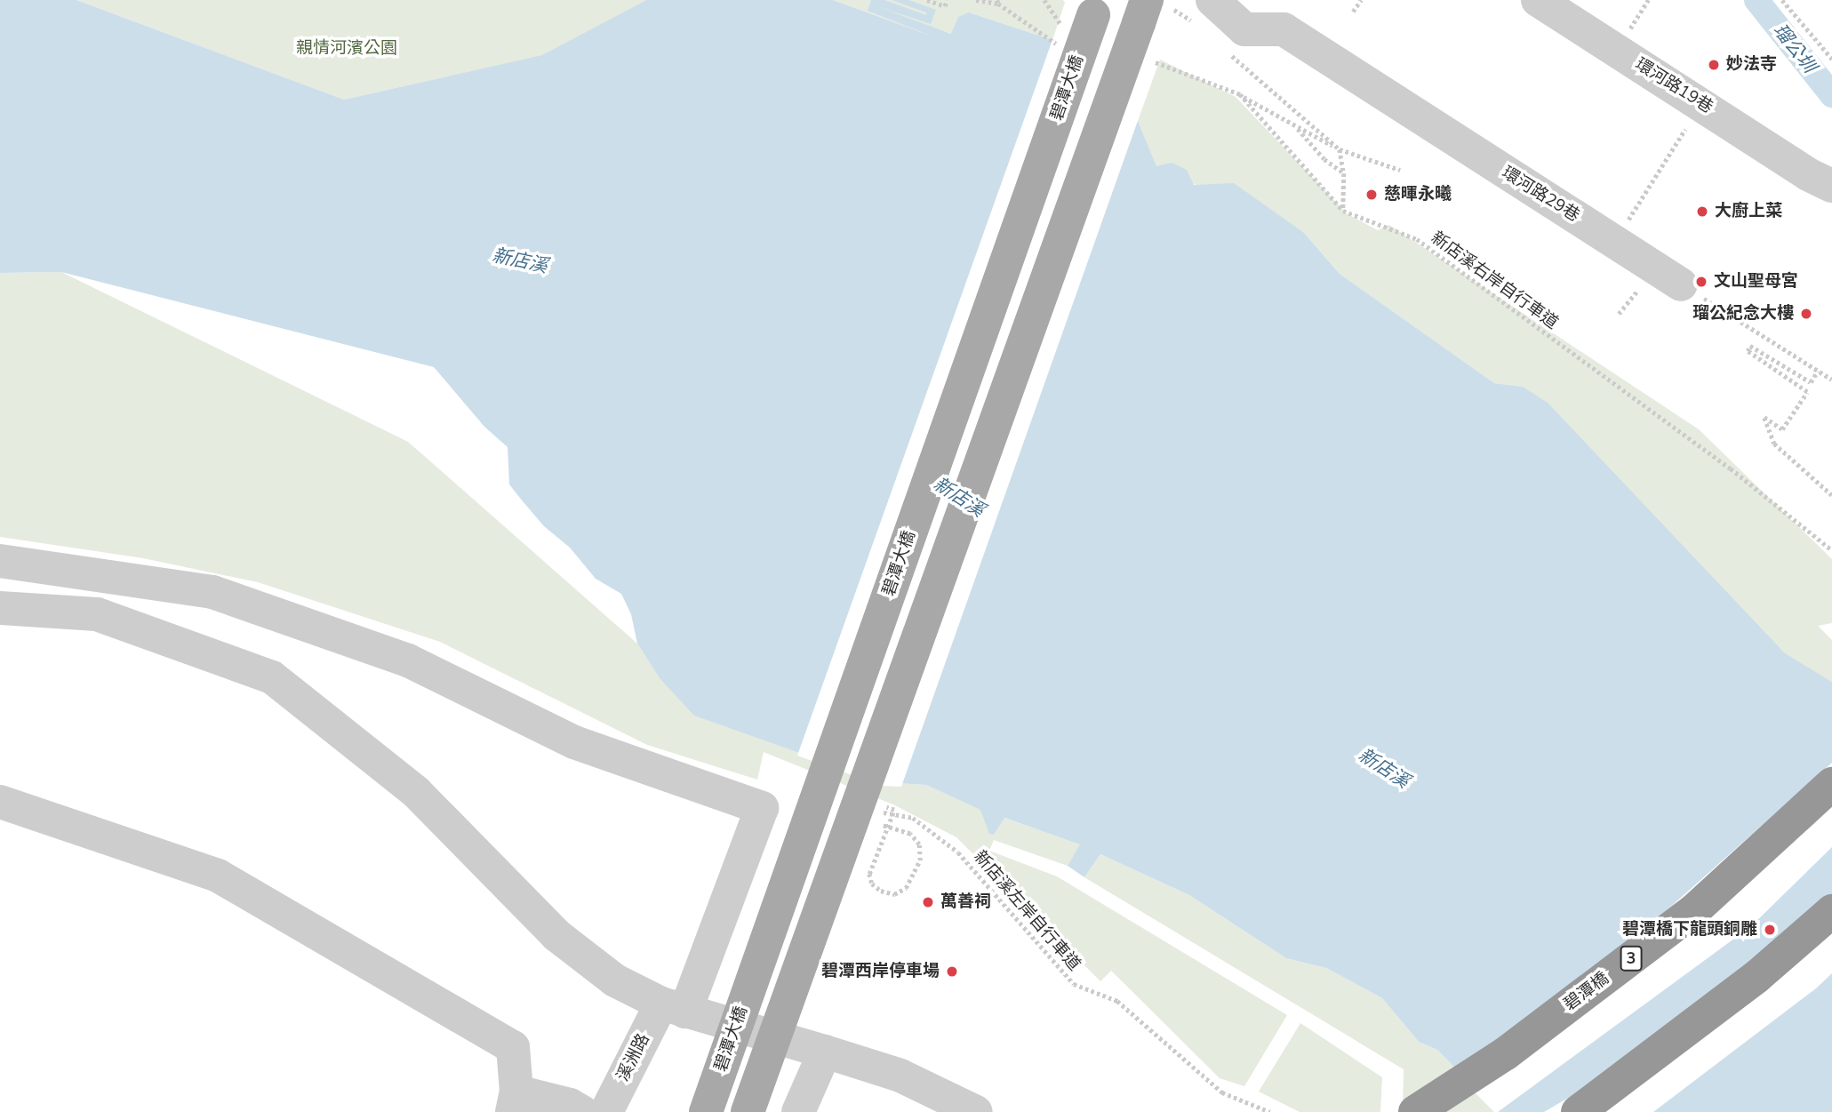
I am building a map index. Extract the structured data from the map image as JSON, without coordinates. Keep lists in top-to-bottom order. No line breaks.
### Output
{"streets":{"highway":["3","碧潭橋"],"main road":["碧潭大橋"],"street":["環河路19巷","環河路29巷","溪洲路"],"path":["新店溪右岸自行車道","新店溪左岸自行車道"]},"water":["瑠公圳","新店溪"],"parks":["親情河濱公園"],"places":["妙法寺","慈暉永曦","大廚上菜","文山聖母宮","瑠公紀念大樓","萬善祠","碧潭橋下龍頭銅雕","碧潭西岸停車場"]}
